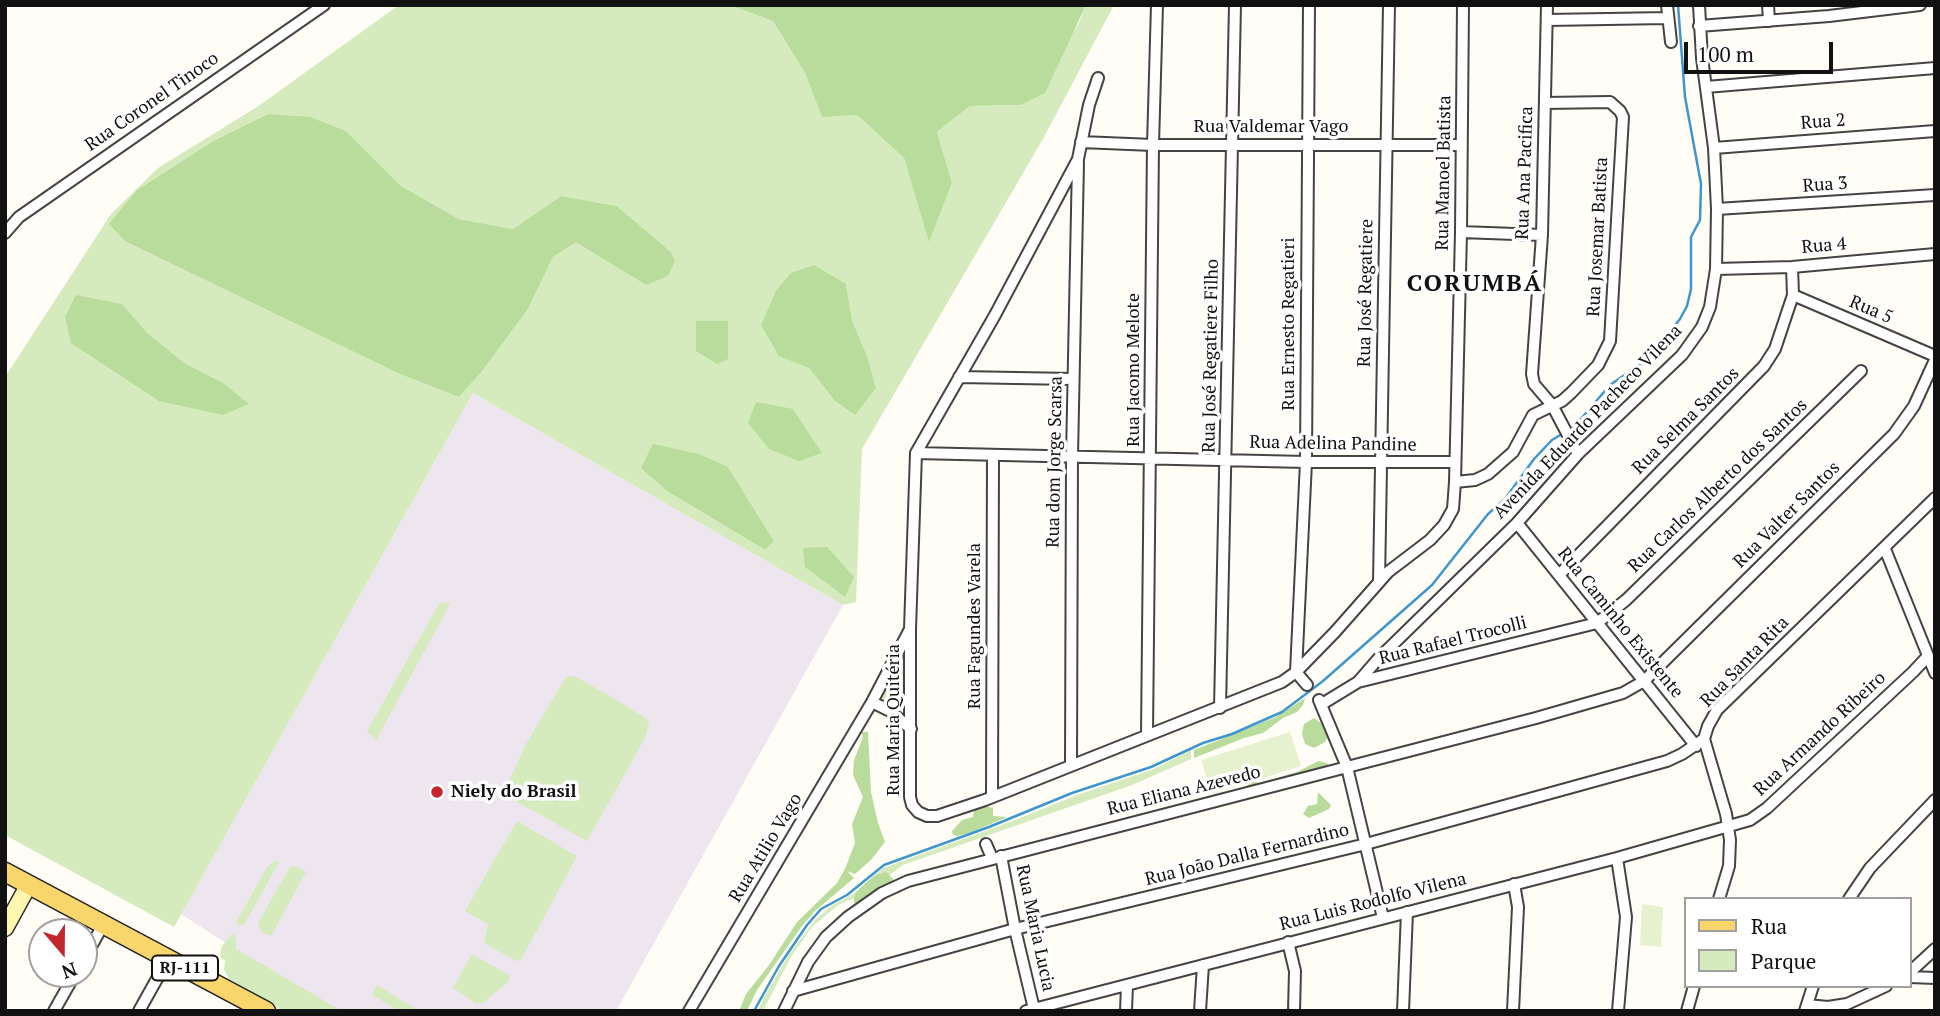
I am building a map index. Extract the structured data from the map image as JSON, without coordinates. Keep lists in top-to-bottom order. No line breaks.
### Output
{"streets":{"main road":["RJ-111"],"street":["Rua Coronel Tinoco","Rua 2","Rua Valdemar Vago","Rua Manoel Batista","Rua Ana Pacifica","Rua 3","Rua Josemar Batista","Rua 4","Rua José Regatiere","Rua 5","Rua Ernesto Regatieri","Rua José Regatiere Filho","Rua Jacomo Melote","Rua Selma Santos","Avenida Eduardo Pacheco Vilena","Rua Adelina Pandine","Rua dom Jorge Scarsa","Rua Carlos Alberto dos Santos","Rua Valter Santos","Rua Caminho Existente","Rua Fagundes Varela","Rua Rafael Trocolli","Rua Santa Rita","Rua Maria Quitéria","Rua Armando Ribeiro","Rua Eliana Azevedo","Rua Atilio Vago","Rua João Dalla Fernardino","Rua Luis Rodolfo Vilena","Rua Maria Lucia"]},"crossings":[["Rua 2","Avenida Eduardo Pacheco Vilena"],["Rua Valdemar Vago","Rua Manoel Batista"],["Rua Valdemar Vago","Rua José Regatiere"],["Rua Valdemar Vago","Rua Ernesto Regatieri"],["Rua Valdemar Vago","Rua José Regatiere Filho"],["Rua Valdemar Vago","Rua Jacomo Melote"],["Rua Valdemar Vago","Rua Maria Quitéria"],["Rua Manoel Batista","Rua Josemar Batista"],["Rua Manoel Batista","Rua Adelina Pandine"],["Rua Manoel Batista","Rua Maria Quitéria"],["Rua Ana Pacifica","Rua Josemar Batista"],["Rua Ana Pacifica","Avenida Eduardo Pacheco Vilena"],["Rua 3","Avenida Eduardo Pacheco Vilena"],["Rua 4","Rua Selma Santos"],["Rua 4","Avenida Eduardo Pacheco Vilena"],["Rua José Regatiere","Rua Adelina Pandine"],["Rua José Regatiere","Rua Maria Quitéria"],["Rua 5","Rua Selma Santos"],["Rua 5","Rua Valter Santos"],["Rua Ernesto Regatieri","Rua Adelina Pandine"],["Rua Ernesto Regatieri","Rua Maria Quitéria"],["Rua José Regatiere Filho","Rua Adelina Pandine"],["Rua José Regatiere Filho","Rua Maria Quitéria"],["Rua Jacomo Melote","Rua Adelina Pandine"],["Rua Jacomo Melote","Rua Maria Quitéria"],["Rua Selma Santos","Rua Caminho Existente"],["Avenida Eduardo Pacheco Vilena","Rua Caminho Existente"],["Avenida Eduardo Pacheco Vilena","Rua Rafael Trocolli"],["Rua Adelina Pandine","Rua dom Jorge Scarsa"],["Rua Adelina Pandine","Rua Fagundes Varela"],["Rua Adelina Pandine","Rua Maria Quitéria"],["Rua dom Jorge Scarsa","Rua Maria Quitéria"],["Rua Carlos Alberto dos Santos","Rua Caminho Existente"],["Rua Carlos Alberto dos Santos","Rua Rafael Trocolli"],["Rua Valter Santos","Rua Caminho Existente"],["Rua Valter Santos","Rua Eliana Azevedo"],["Rua Caminho Existente","Rua Rafael Trocolli"],["Rua Caminho Existente","Rua Santa Rita"],["Rua Caminho Existente","Rua Eliana Azevedo"],["Rua Caminho Existente","Rua João Dalla Fernardino"],["Rua Fagundes Varela","Rua Maria Quitéria"],["Rua Rafael Trocolli","Rua Eliana Azevedo"],["Rua Santa Rita","Rua João Dalla Fernardino"],["Rua Maria Quitéria","Rua Atilio Vago"],["Rua Armando Ribeiro","Rua Luis Rodolfo Vilena"],["Rua Eliana Azevedo","Rua João Dalla Fernardino"],["Rua Eliana Azevedo","Rua Maria Lucia"],["Rua João Dalla Fernardino","Rua Maria Lucia"],["Rua Luis Rodolfo Vilena","Rua Maria Lucia"]],"districts":["CORUMBÁ"],"places":["Niely do Brasil"],"legend":["Rua","Parque"],"scale_bar":"100 m","north":"bottom"}
